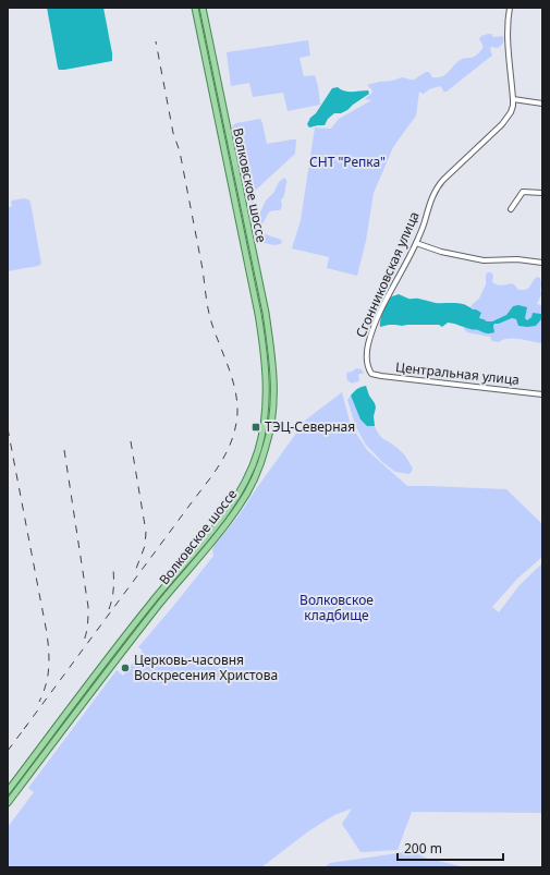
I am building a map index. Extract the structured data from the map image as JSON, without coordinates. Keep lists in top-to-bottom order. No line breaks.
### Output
{"streets":{"main road":["Волковское шоссе"],"street":["Сгонниковская улица","Центральная улица"]},"crossings":[["Сгонниковская улица","Центральная улица"]],"parks":["СНТ \"Репка\"","Волковское кладбище"],"places":{"transit":["ТЭЦ-Северная"],"other":["Церковь-часовня Воскресения Христова"]},"scale_bar":"200 m"}
